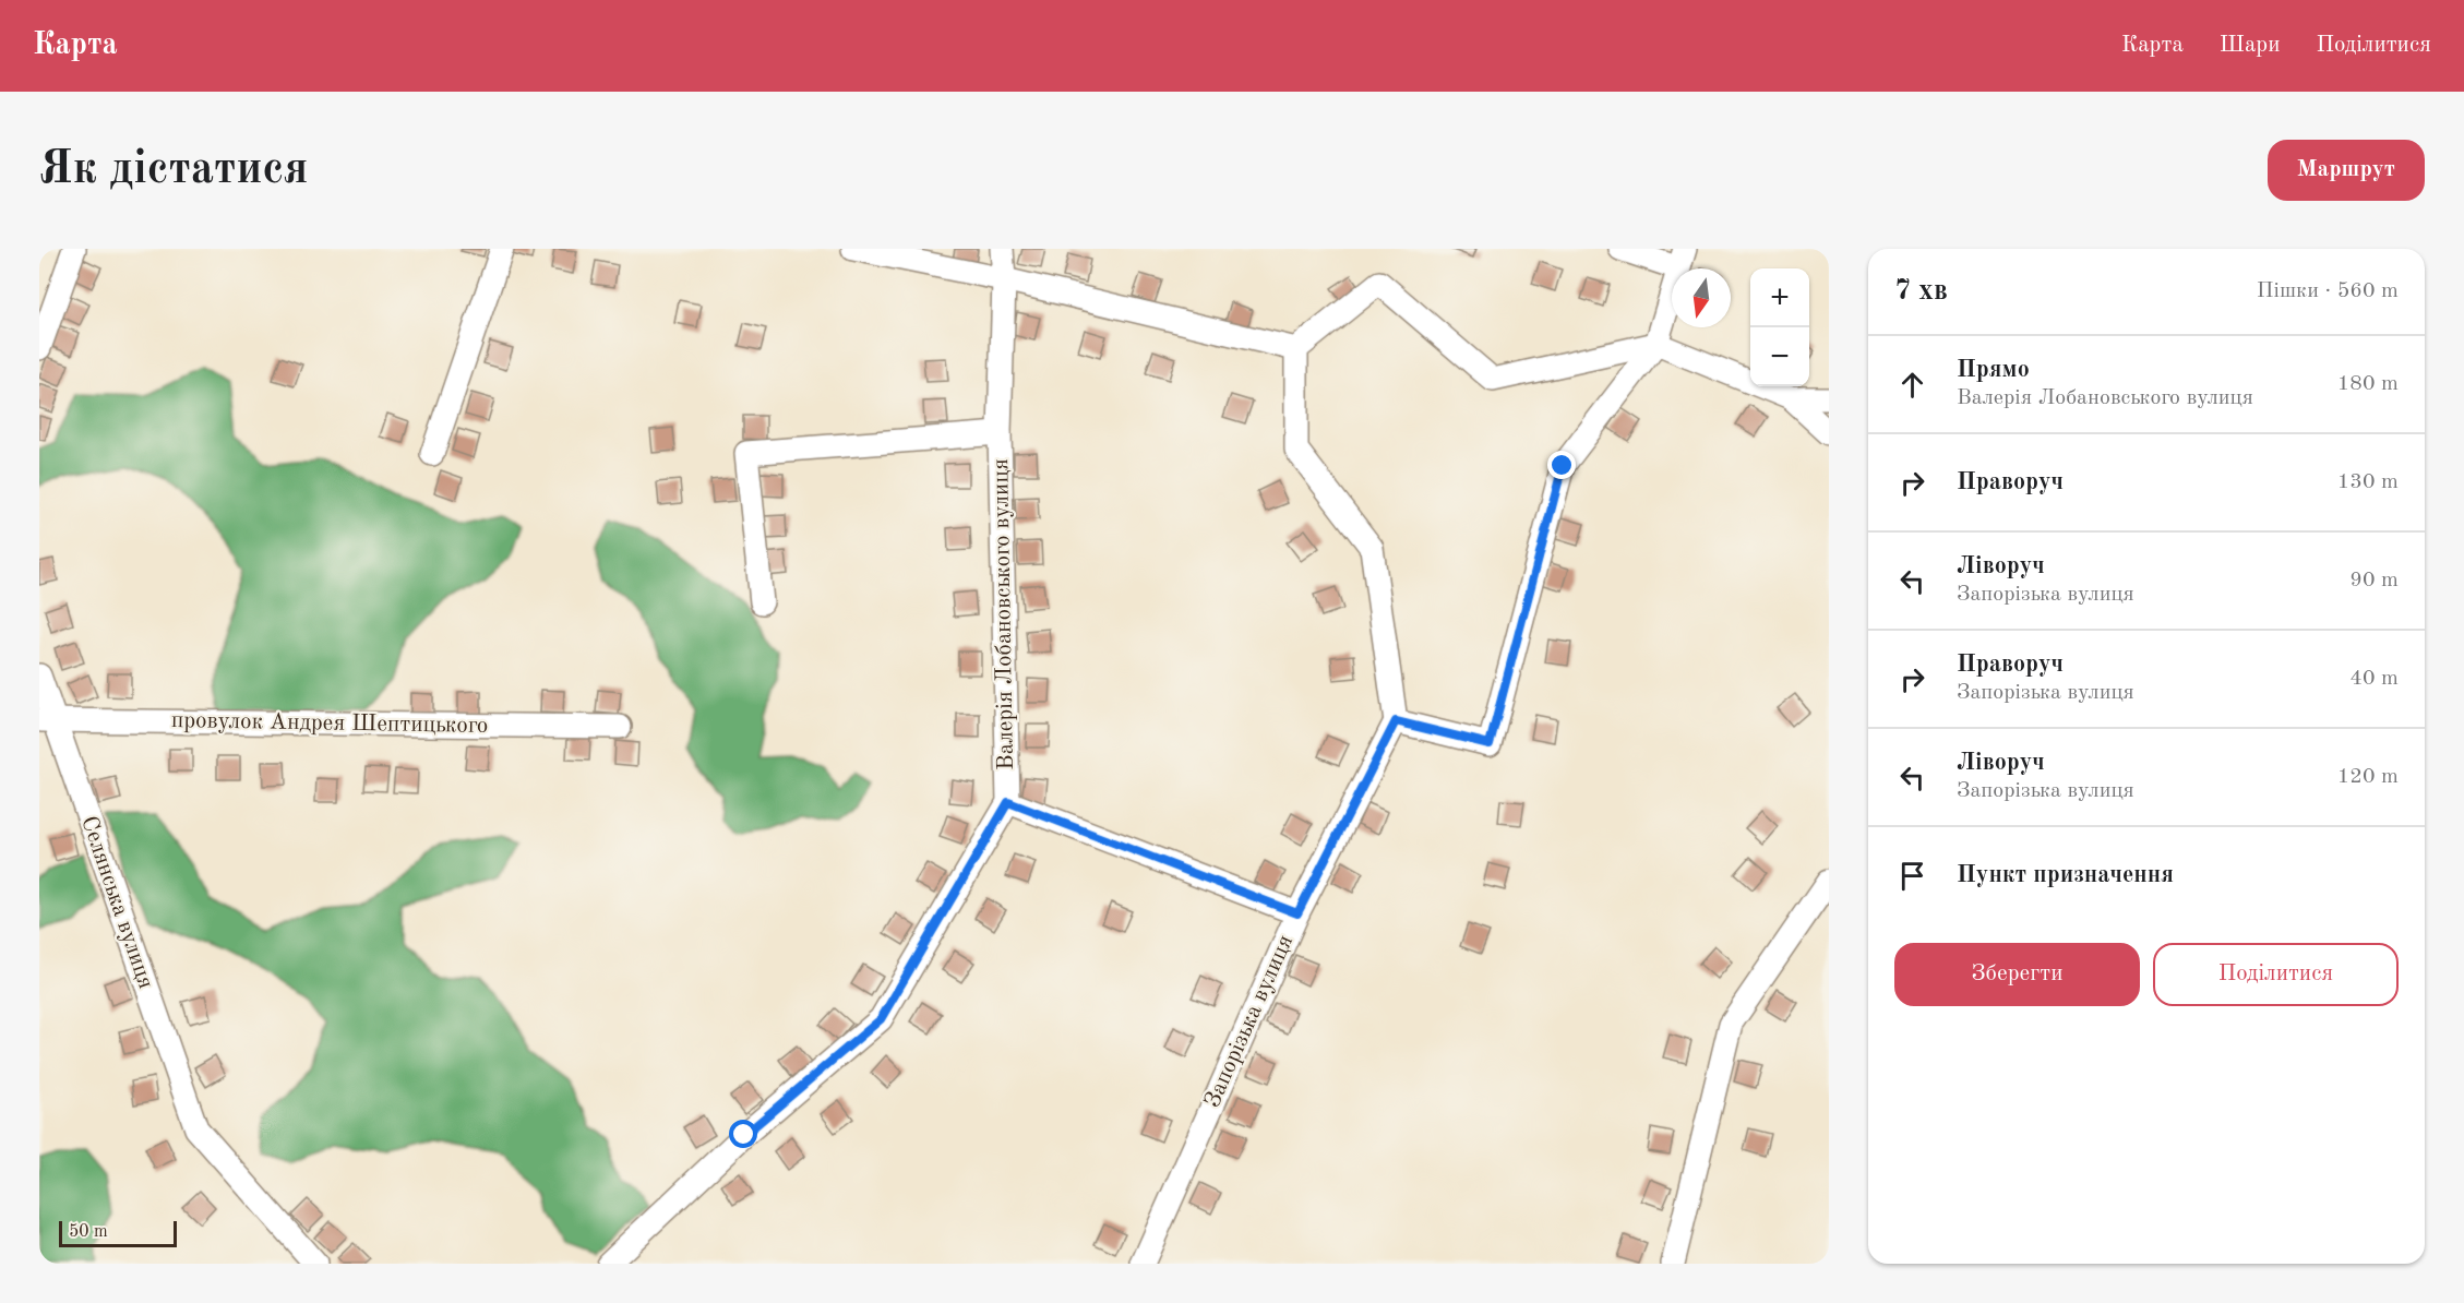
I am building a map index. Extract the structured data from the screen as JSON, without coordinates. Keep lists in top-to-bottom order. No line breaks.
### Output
{"streets":{"street":["Валерія Лобановського вулиця","провулок Андрея Шептицького","Селянська вулиця","Запорізька вулиця"]},"crossings":[["провулок Андрея Шептицького","Селянська вулиця"]],"scale_bar":"50 m","north":"bottom","page":{"header":"Карта","nav":["Карта","Шари","Поділитися"],"buttons":["Маршрут",["Зберегти","Поділитися"]],"title":"Як дістатися","heading":["7 хв","Пішки · 560 m"],"map_buttons":["+","−"],"list":[["Прямо","Валерія Лобановського вулиця","180 m"],["Праворуч","130 m"],["Ліворуч","Запорізька вулиця","90 m"],["Праворуч","Запорізька вулиця","40 m"],["Ліворуч","Запорізька вулиця","120 m"],"Пункт призначення"],"scale":"50 m"}}
